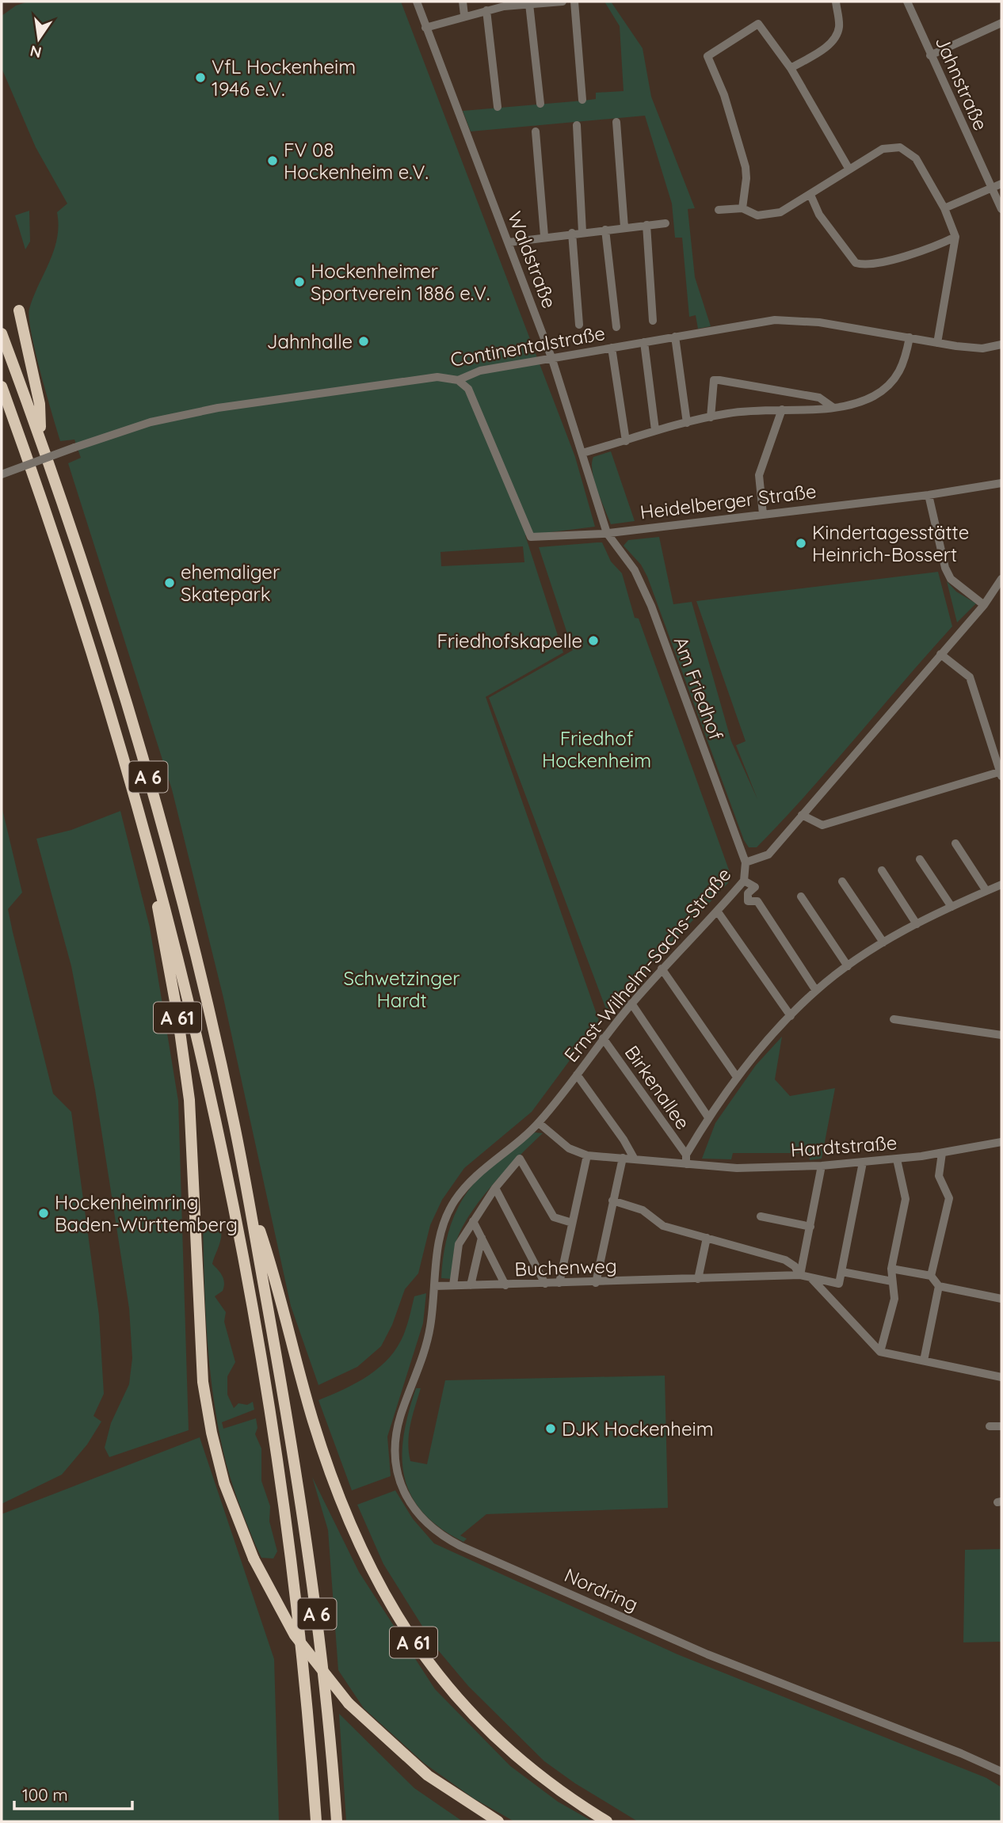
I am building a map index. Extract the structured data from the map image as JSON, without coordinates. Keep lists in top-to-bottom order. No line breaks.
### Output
{"streets":{"highway":["A 6","A 61"],"street":["Jahnstraße","Waldstraße","Continentalstraße","Heidelberger Straße","Am Friedhof","Ernst-Wilhelm-Sachs-Straße","Birkenallee","Hardtstraße","Buchenweg","Nordring"]},"crossings":[["Waldstraße","Continentalstraße"],["Waldstraße","Heidelberger Straße"],["Waldstraße","Am Friedhof"],["Continentalstraße","Heidelberger Straße"],["Heidelberger Straße","Am Friedhof"],["Am Friedhof","Ernst-Wilhelm-Sachs-Straße"],["A 6","A 61"],["Ernst-Wilhelm-Sachs-Straße","Birkenallee"],["Ernst-Wilhelm-Sachs-Straße","Buchenweg"],["Ernst-Wilhelm-Sachs-Straße","Nordring"],["Birkenallee","Hardtstraße"],["Buchenweg","Nordring"]],"parks":["Friedhof Hockenheim","Schwetzinger Hardt"],"places":["VfL Hockenheim 1946 e.V.","FV 08 Hockenheim e.V.","Hockenheimer Sportverein 1886 e.V.","Jahnhalle","Kindertagesstätte Heinrich-Bossert","ehemaliger Skatepark","Friedhofskapelle","Hockenheimring Baden-Württemberg","DJK Hockenheim"],"scale_bar":"100 m","north":"bottom"}
